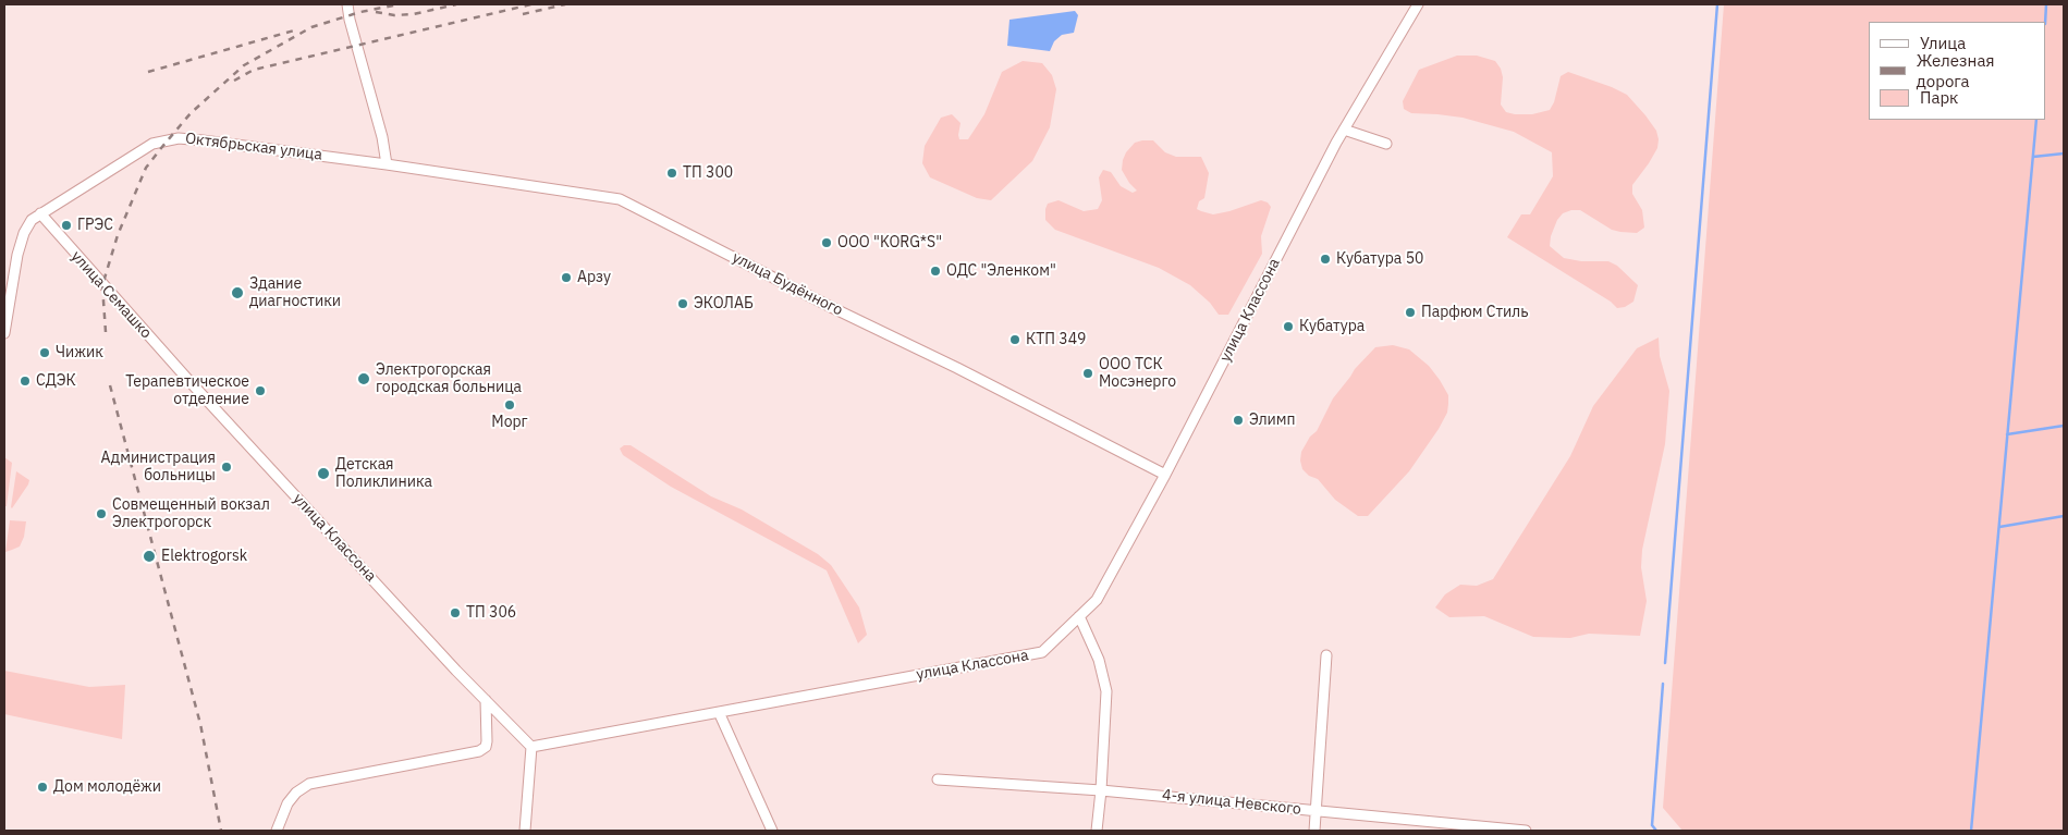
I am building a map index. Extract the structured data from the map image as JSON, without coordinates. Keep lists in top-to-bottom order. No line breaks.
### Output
{"streets":{"street":["Октябрьская улица","улица Будённого","улица Семашко","улица Классона","4-я улица Невского"]},"crossings":[["Октябрьская улица","улица Будённого"],["Октябрьская улица","улица Семашко"],["улица Будённого","улица Классона"],["улица Семашко","улица Классона"]],"places":["ТП 300","ГРЭС","ООО \"KORG*S\"","Кубатура 50","ОДС \"Эленком\"","Арзу","Здание диагностики","ЭКОЛАБ","Парфюм Стиль","Кубатура","КТП 349","Чижик","ООО ТСК Мосэнерго","Электрогорская городская больница","СДЭК","Терапевтическое отделение","Морг","Элимп","Администрация больницы","Детская Поликлиника","Совмещенный вокзал Электрогорск","Elektrogorsk","ТП 306","Дом молодёжи"],"legend":["Улица","Железная дорога","Парк"]}
